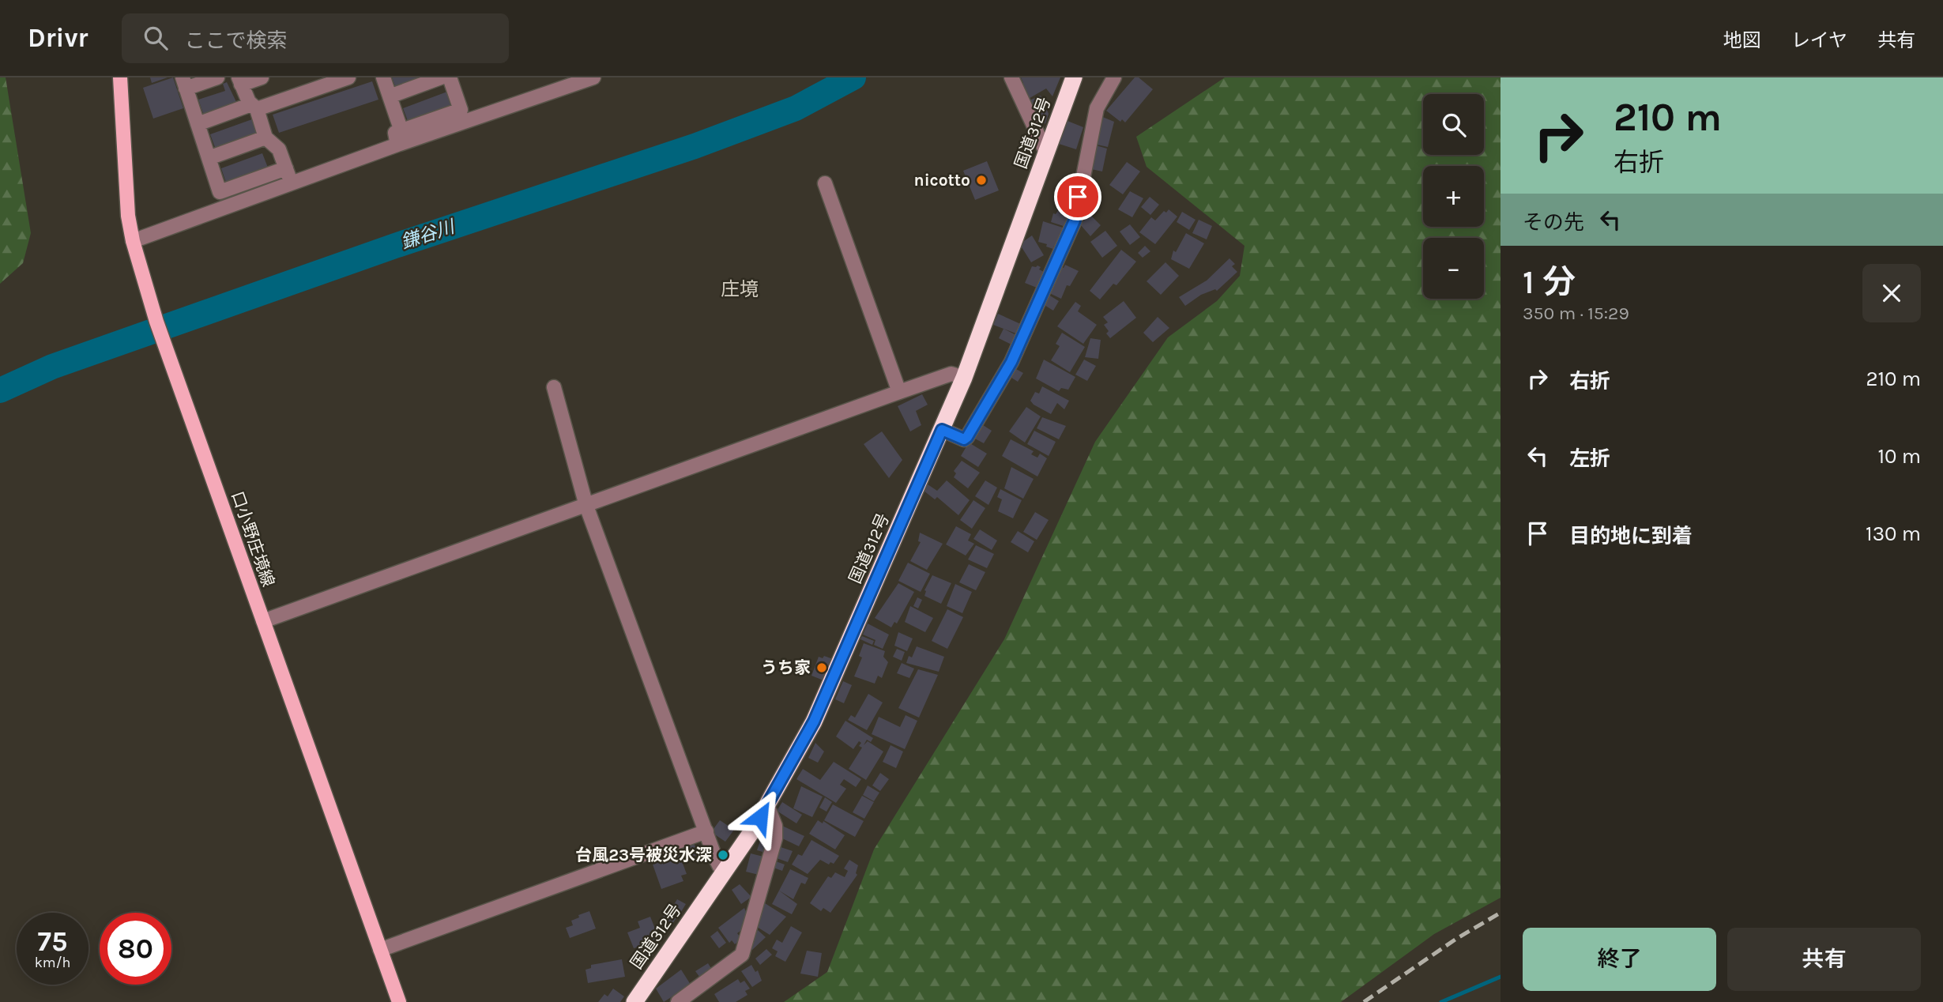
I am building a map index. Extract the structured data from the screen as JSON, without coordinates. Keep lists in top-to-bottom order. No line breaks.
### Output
{"streets":{"highway":["国道312号"],"main road":["口小野庄境線"]},"districts":["庄境"],"water":["鎌谷川"],"places":["nicotto","うち家","台風23号被災水深"],"page":{"header":"Drivr","search":"ここで検索","nav":["地図","レイヤ","共有"],"turn":["210 m","右折"],"map_buttons":["+","−"],"then":"その先","heading":["1 分","350 m · 15:29"],"list":[{"name":"右折","value":"210 m"},{"name":"左折","value":"10 m"},{"name":"目的地に到着","value":"130 m"}],"speed":"75 km/h","limit":"80","buttons":["終了","共有"]}}
